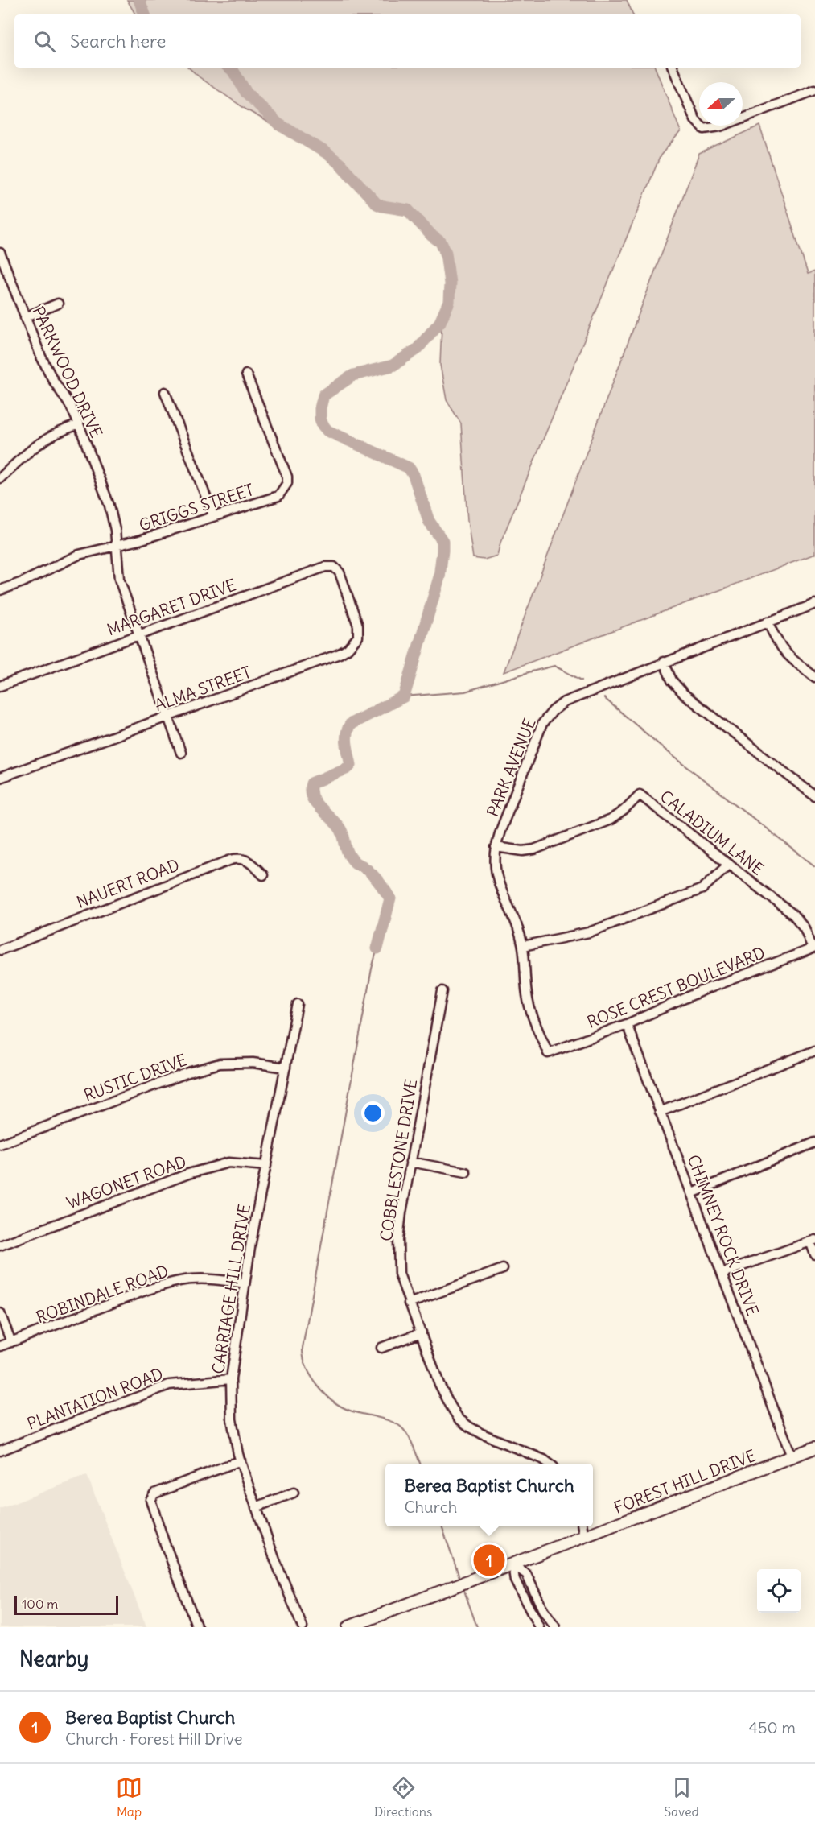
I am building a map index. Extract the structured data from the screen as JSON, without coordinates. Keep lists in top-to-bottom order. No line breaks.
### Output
{"streets":{"main road":["FOREST HILL DRIVE"],"street":["PARKWOOD DRIVE","GRIGGS STREET","MARGARET DRIVE","ALMA STREET","PARK AVENUE","CALADIUM LANE","NAUERT ROAD","ROSE CREST BOULEVARD","RUSTIC DRIVE","COBBLESTONE DRIVE","WAGONET ROAD","CHIMNEY ROCK DRIVE","CARRIAGE HILL DRIVE","ROBINDALE ROAD","PLANTATION ROAD"]},"crossings":[["PARKWOOD DRIVE","GRIGGS STREET"],["PARKWOOD DRIVE","MARGARET DRIVE"],["PARKWOOD DRIVE","ALMA STREET"],["MARGARET DRIVE","ALMA STREET"],["PARK AVENUE","CALADIUM LANE"],["PARK AVENUE","ROSE CREST BOULEVARD"],["CALADIUM LANE","ROSE CREST BOULEVARD"],["ROSE CREST BOULEVARD","CHIMNEY ROCK DRIVE"],["RUSTIC DRIVE","CARRIAGE HILL DRIVE"],["WAGONET ROAD","CARRIAGE HILL DRIVE"],["CHIMNEY ROCK DRIVE","FOREST HILL DRIVE"],["CARRIAGE HILL DRIVE","ROBINDALE ROAD"],["CARRIAGE HILL DRIVE","PLANTATION ROAD"]],"scale_bar":"100 m","north":"left","page":{"search":"Search here","popup":["Berea Baptist Church","Church"],"pins":"1","scale":"100 m","heading":"Nearby","list":[{"mark":"1","name":"Berea Baptist Church","note":"Church · Forest Hill Drive","value":"450 m"}],"nav":["Map","Directions","Saved"]}}
